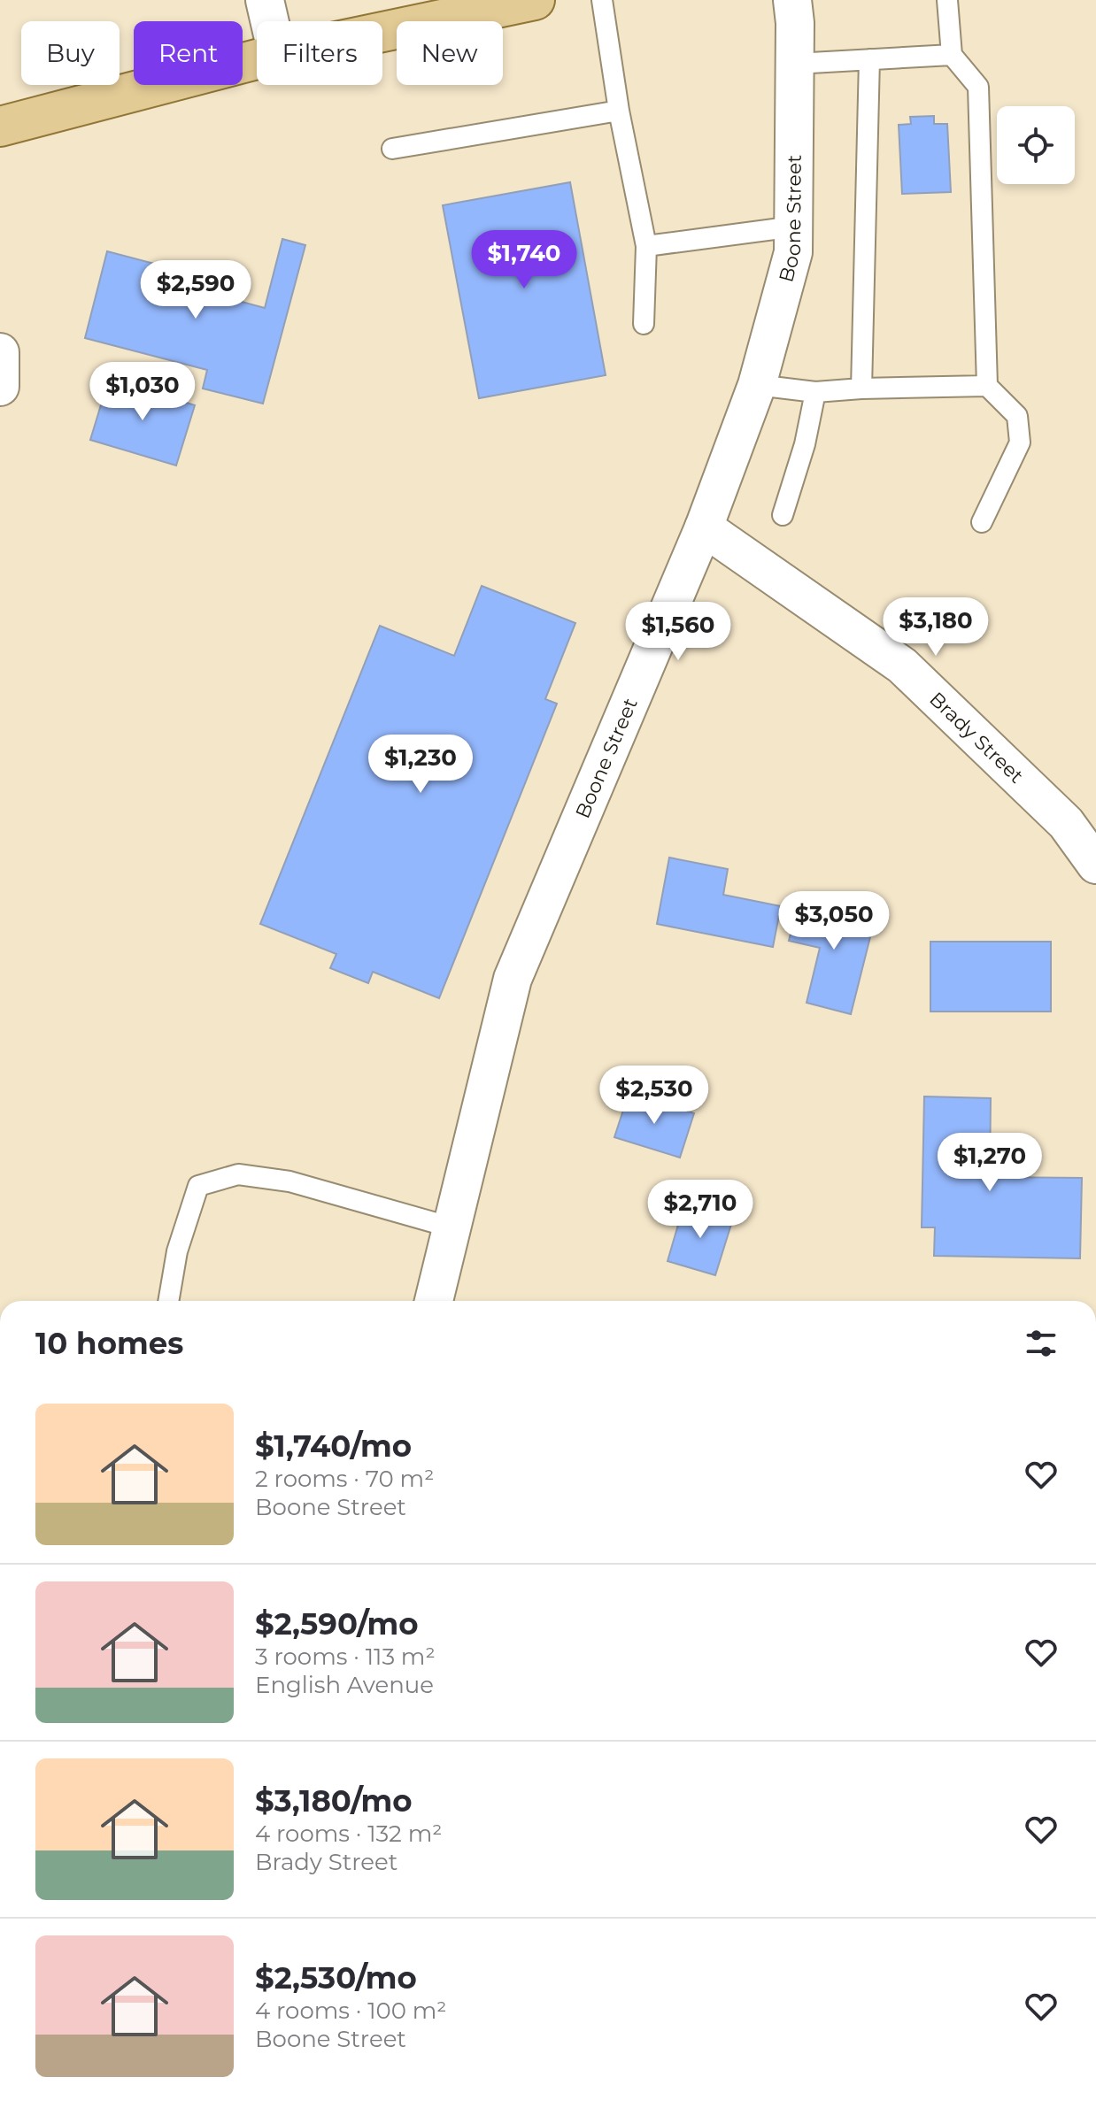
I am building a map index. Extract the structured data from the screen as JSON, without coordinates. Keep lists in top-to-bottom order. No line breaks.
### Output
{"streets":{"street":["Boone Street","Brady Street"]},"crossings":[["Boone Street","Brady Street"]],"page":{"chip":["Buy","Rent","Filters","New"],"price":["$1,740","$2,590","$1,030","$3,180","$1,560","$1,230","$3,050","$2,530","$1,270","$2,710"],"heading":"10 homes","list":[{"name":"$1,740/mo","note":"2 rooms · 70 m² · Boone Street"},{"name":"$2,590/mo","note":"3 rooms · 113 m² · English Avenue"},{"name":"$3,180/mo","note":"4 rooms · 132 m² · Brady Street"},{"name":"$2,530/mo","note":"4 rooms · 100 m² · Boone Street"}]}}
